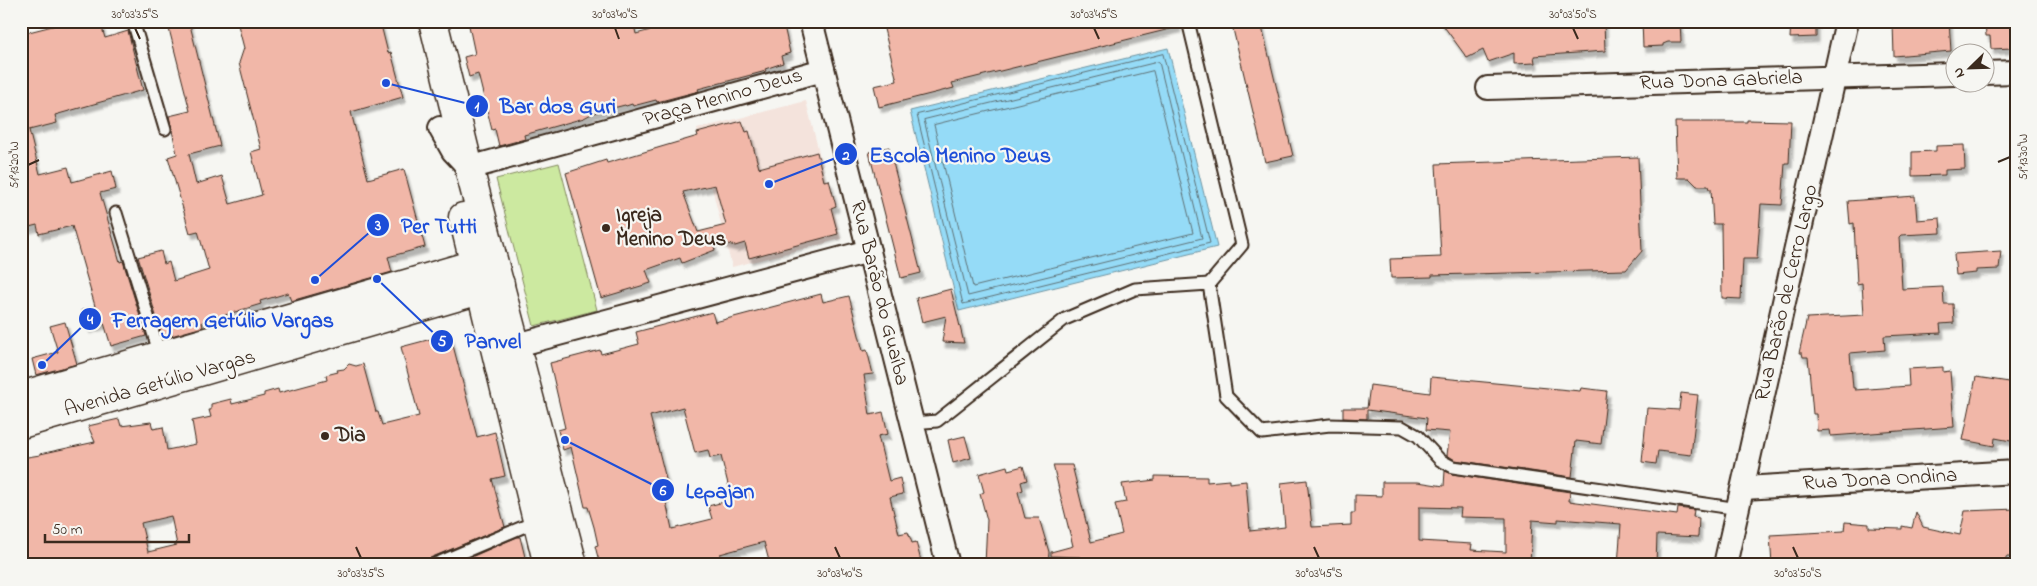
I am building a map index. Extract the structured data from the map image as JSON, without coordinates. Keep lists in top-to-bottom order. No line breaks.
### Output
{"streets":{"main road":["Avenida Getúlio Vargas"],"street":["Rua Dona Gabriela","Praça Menino Deus","Rua Barão do Guaíba","Rua Barão de Cerro Largo","Rua Dona Ondina"]},"crossings":[["Rua Dona Gabriela","Rua Barão de Cerro Largo"],["Praça Menino Deus","Rua Barão do Guaíba"],["Rua Barão de Cerro Largo","Rua Dona Ondina"]],"places":["Bar dos Guri","Escola Menino Deus","Igreja Menino Deus","Panvel","Per Tutti","Ferragem Getúlio Vargas","Dia","Lepajan"],"scale_bar":"50 m","north":"bottom left","coordinates":["30°03'35\"S","30°03'40\"S","30°03'45\"S","30°03'50\"S","51°13'30\"W","51°13'20\"W"]}
